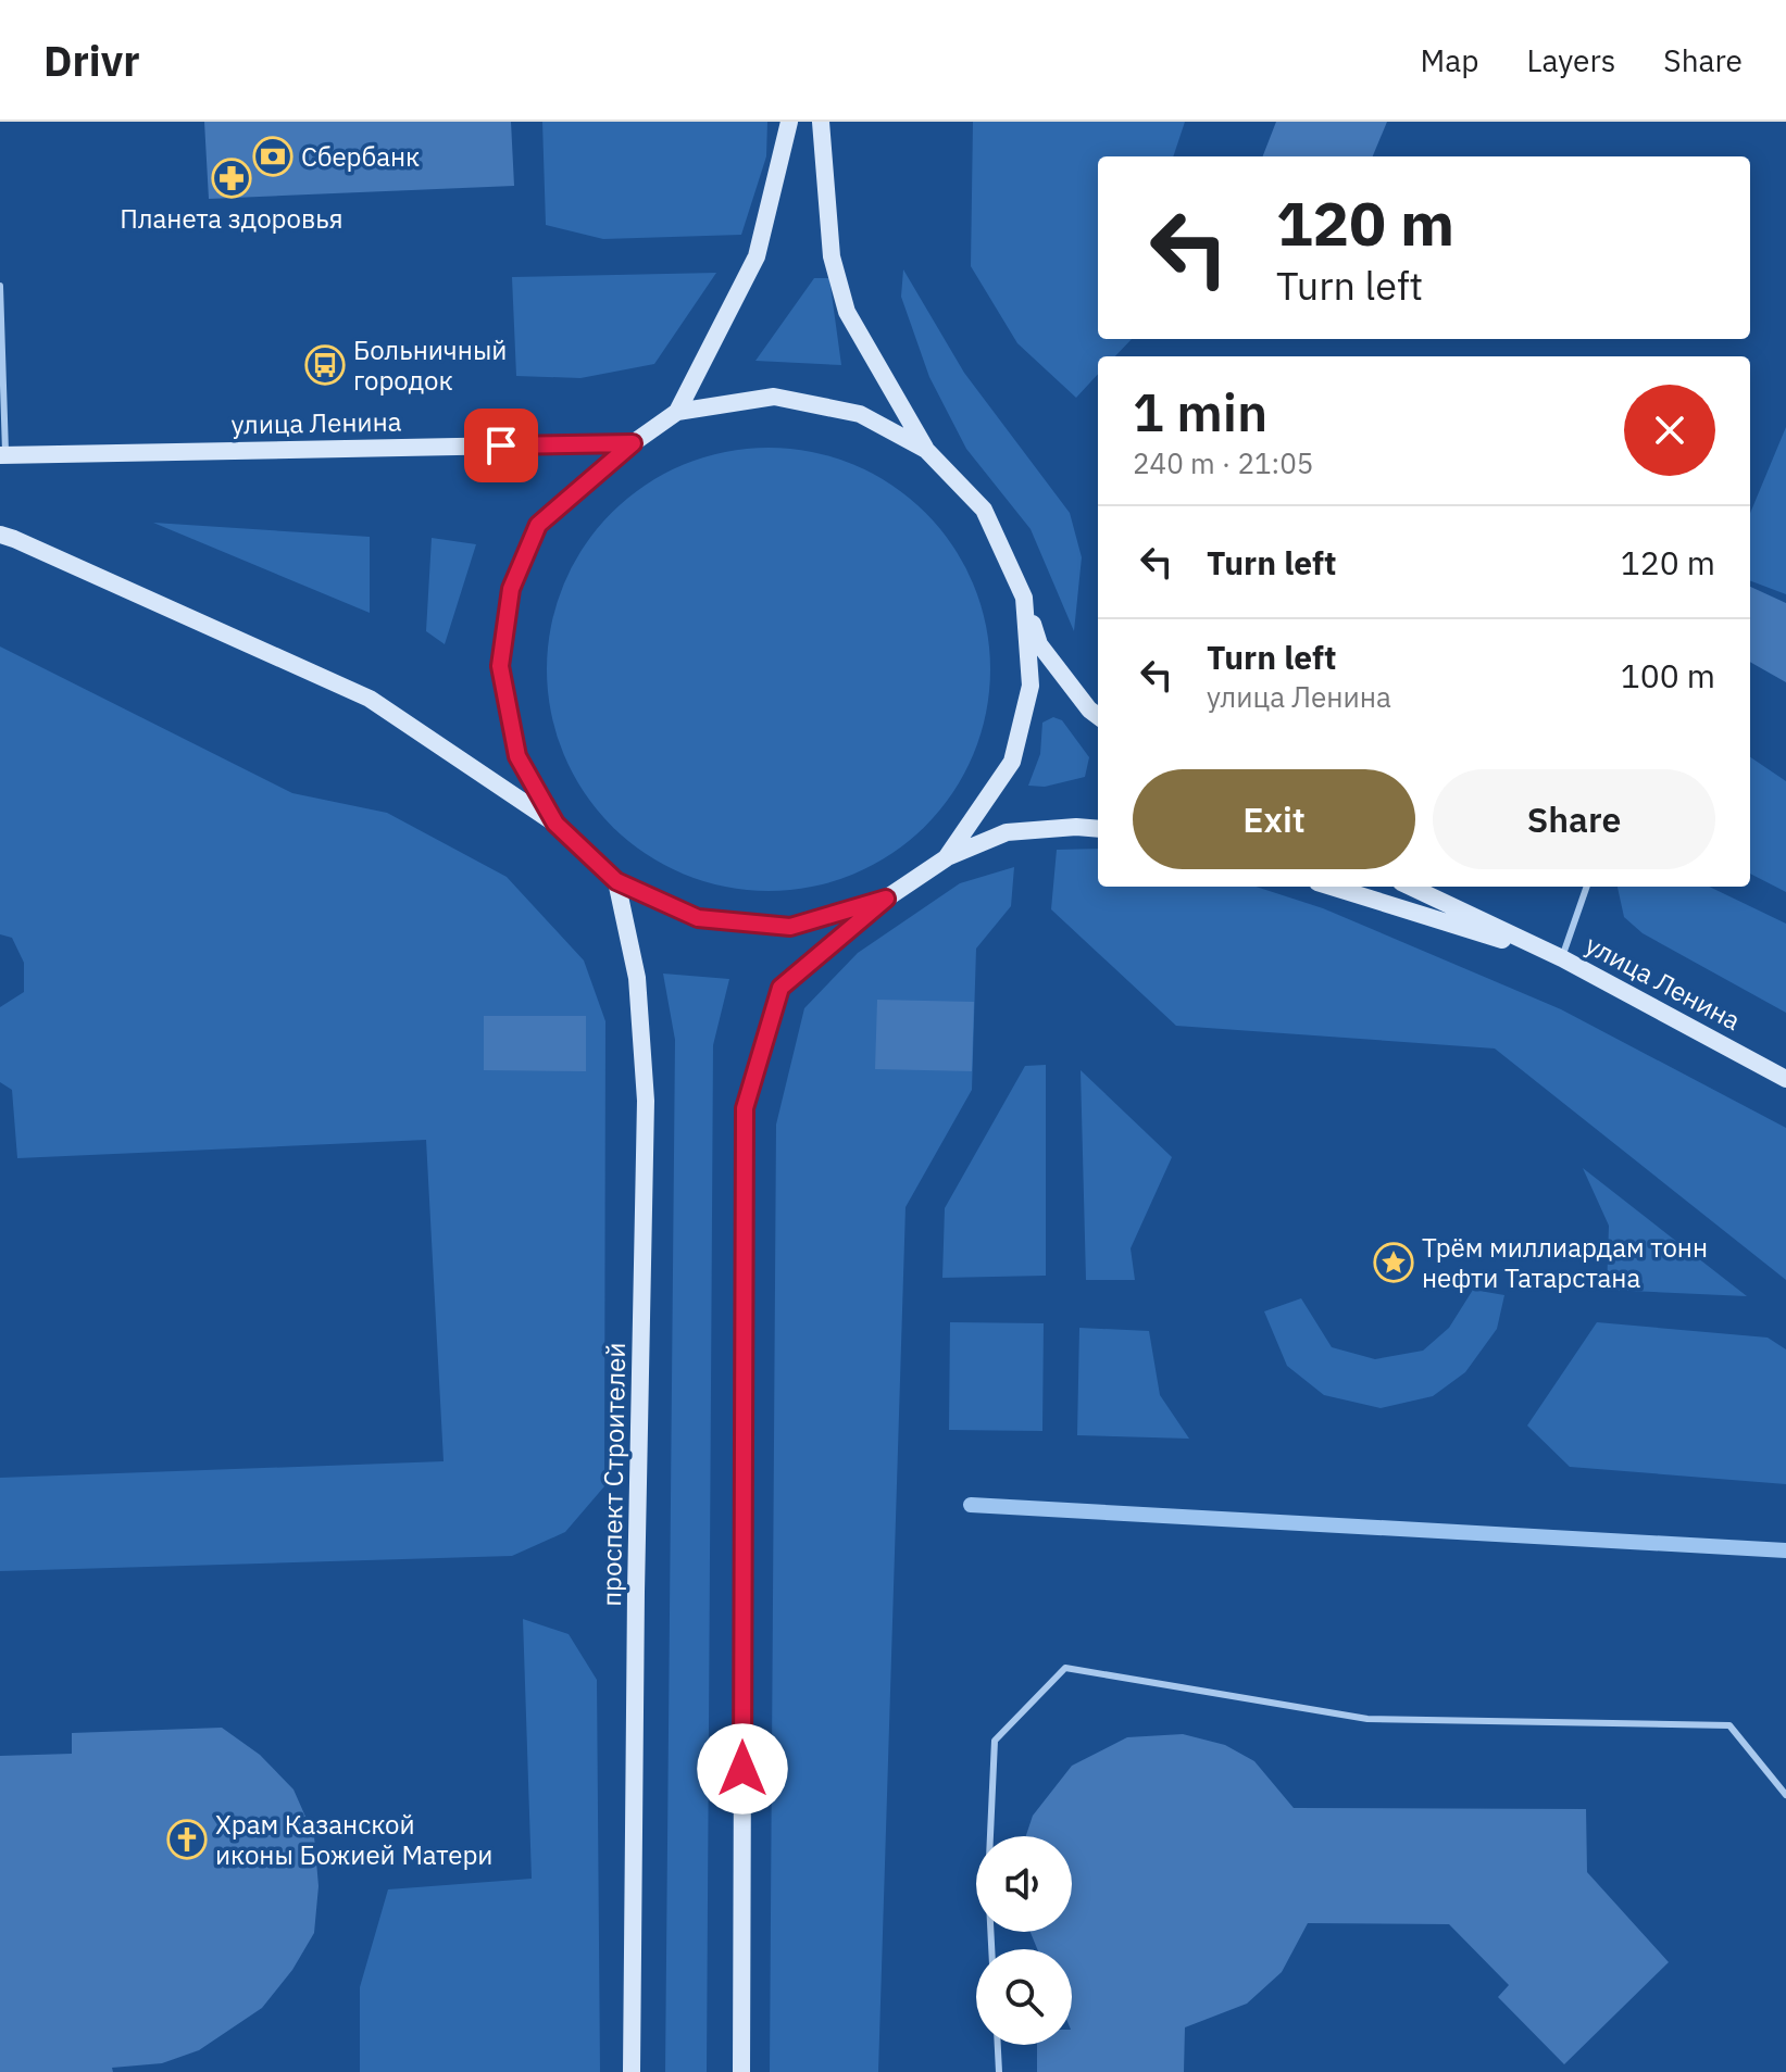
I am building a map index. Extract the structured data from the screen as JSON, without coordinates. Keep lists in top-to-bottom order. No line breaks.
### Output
{"streets":{"main road":["улица Ленина","проспект Строителей"]},"places":{"bank":["Сбербанк"],"pharmacy":["Планета здоровья"],"bus stop":["Больничный городок"],"place":["Трём миллиардам тонн нефти Татарстана"],"church":["Храм Казанской иконы Божией Матери"]},"page":{"header":"Drivr","nav":["Map","Layers","Share"],"turn":["120 m","Turn left"],"heading":["1 min","240 m · 21:05"],"list":[{"name":"Turn left","value":"120 m"},{"name":"Turn left","note":"улица Ленина","value":"100 m"}],"buttons":["Exit","Share"]}}
